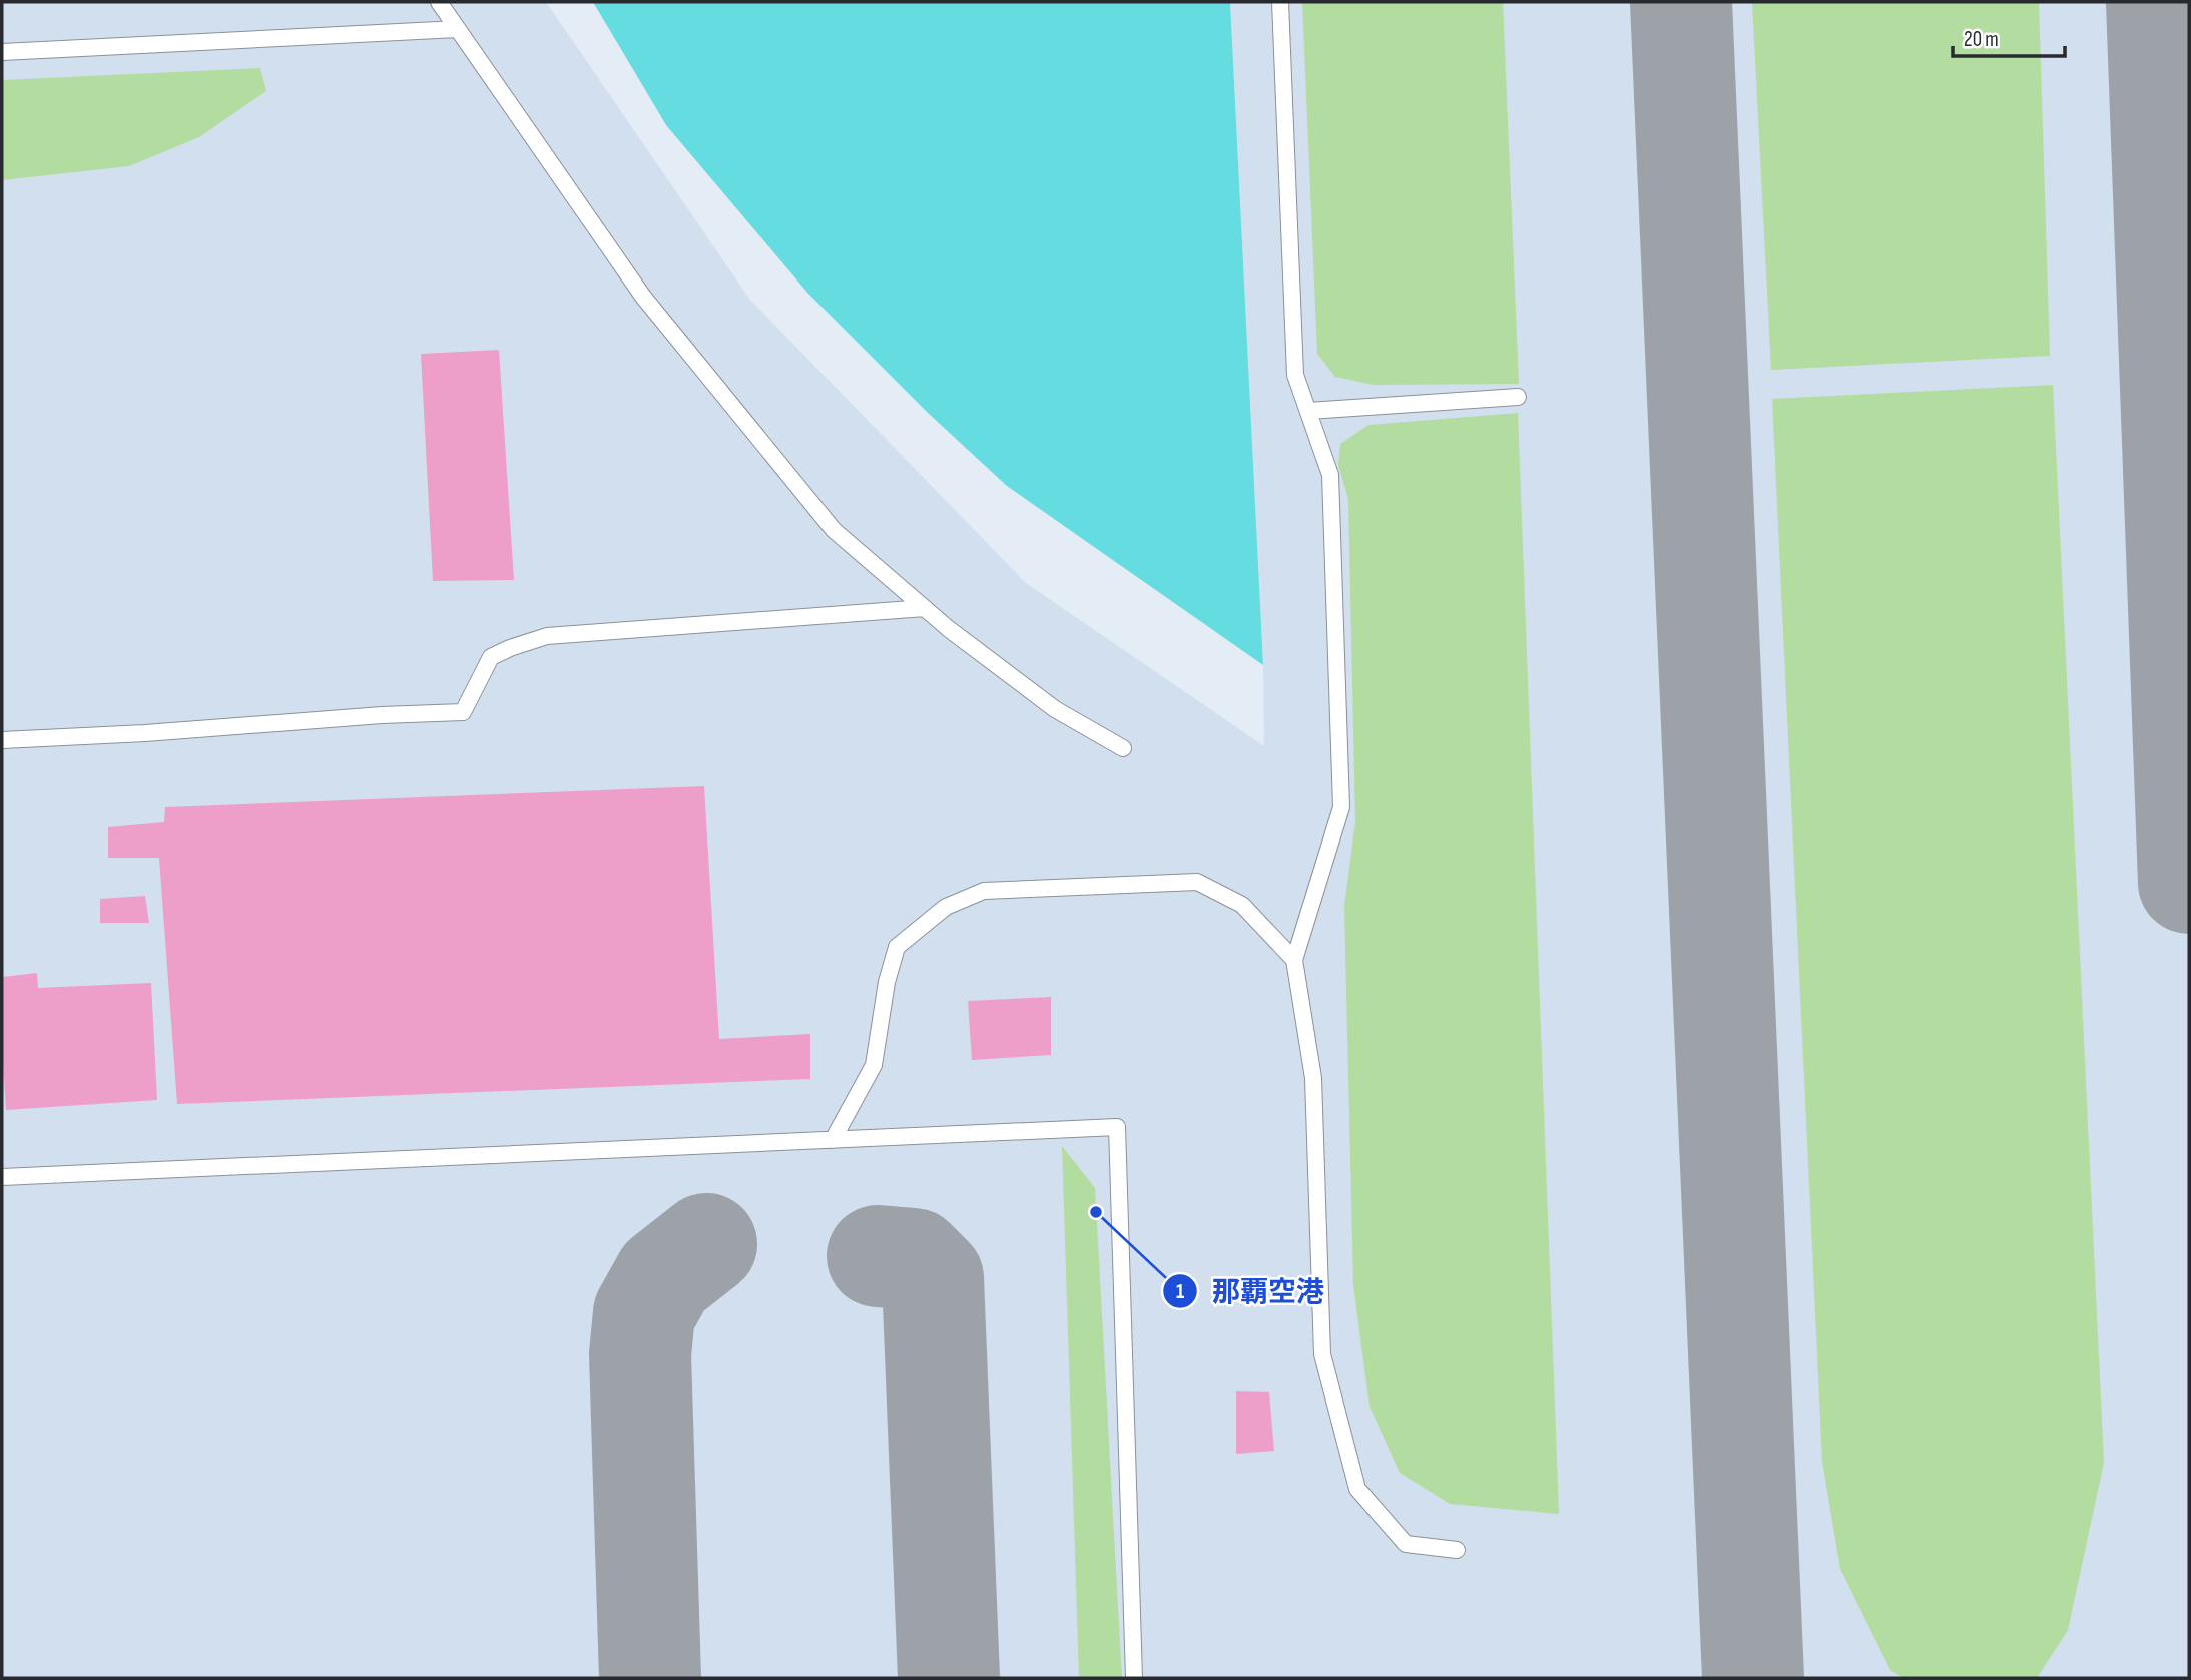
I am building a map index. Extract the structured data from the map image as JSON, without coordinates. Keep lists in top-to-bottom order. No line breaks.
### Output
{"places":["那覇空港"],"scale_bar":"20 m"}
